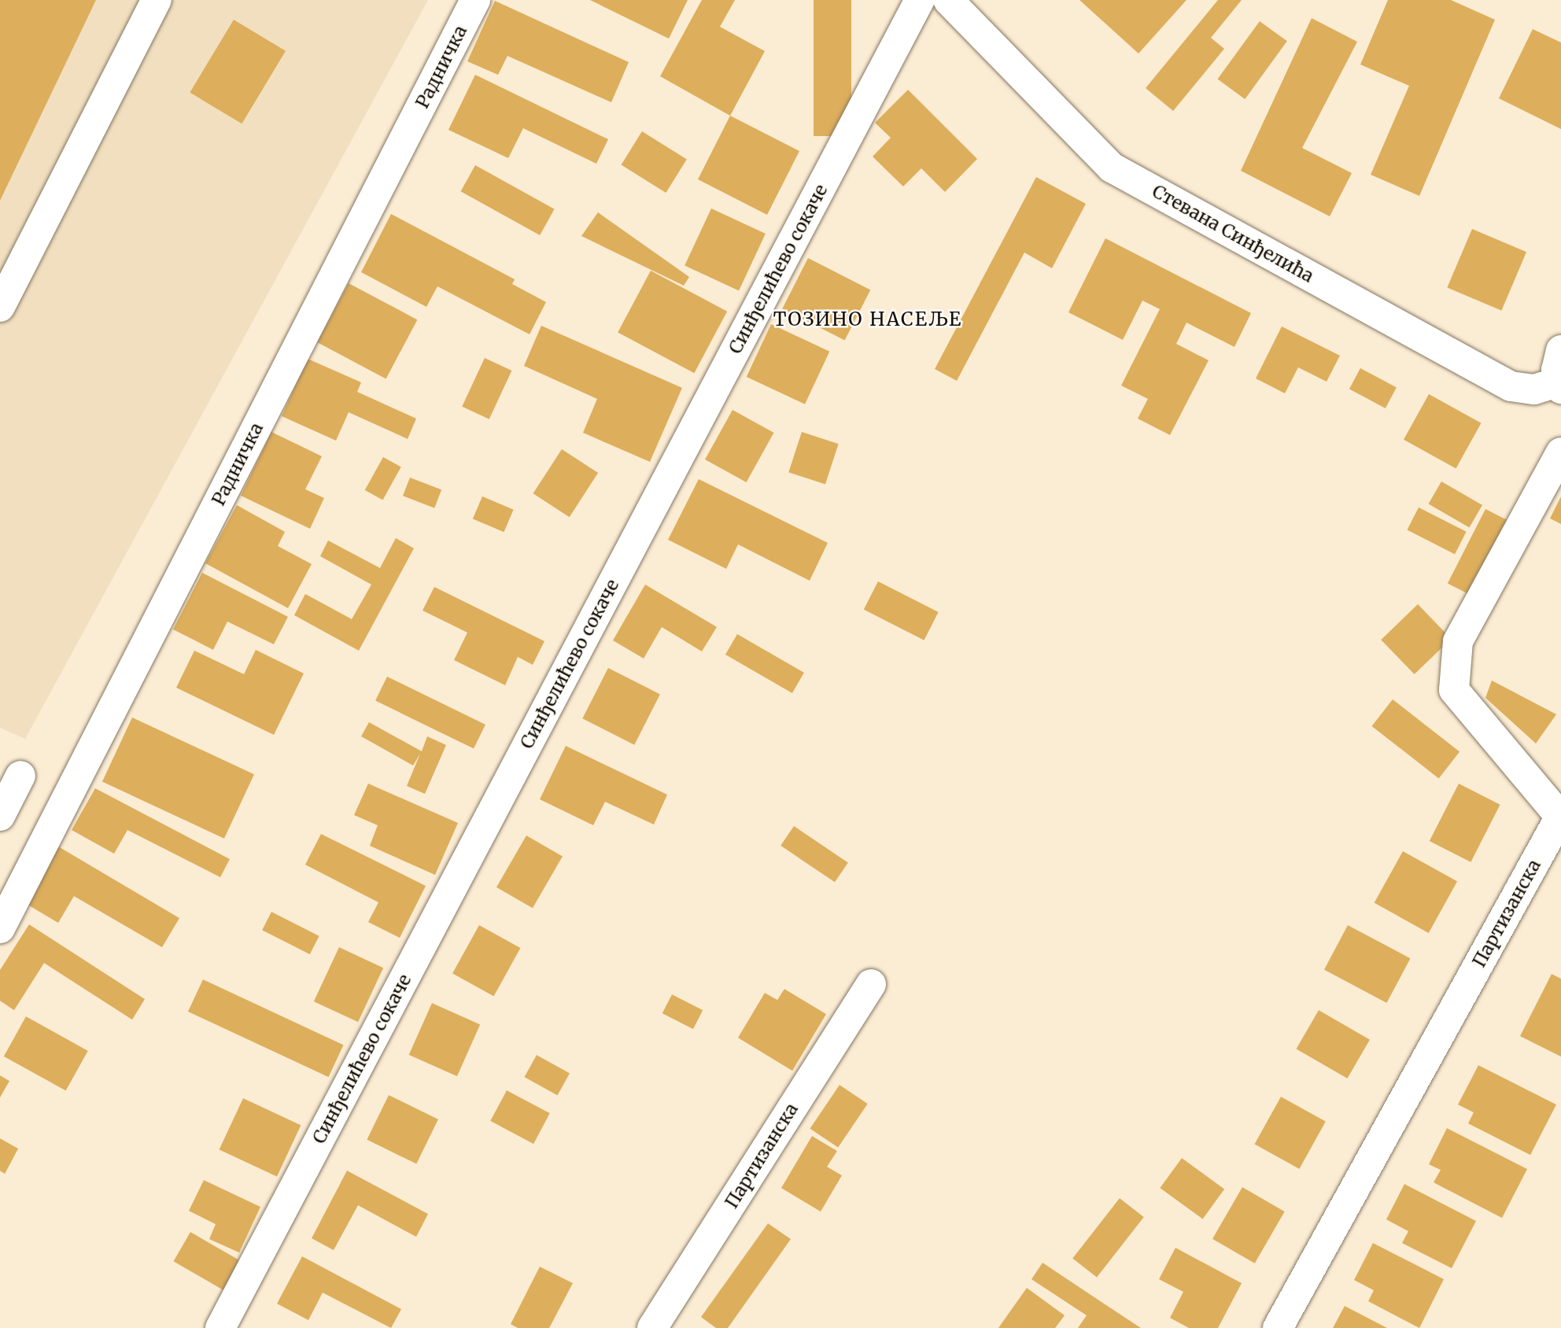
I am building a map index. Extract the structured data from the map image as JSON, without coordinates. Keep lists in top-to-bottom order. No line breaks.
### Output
{"streets":{"street":["Радничка","Стевана Синђелића","Синђелићево сокаче","Партизанска"]},"districts":["ТОЗИНО НАСЕЉЕ"]}
